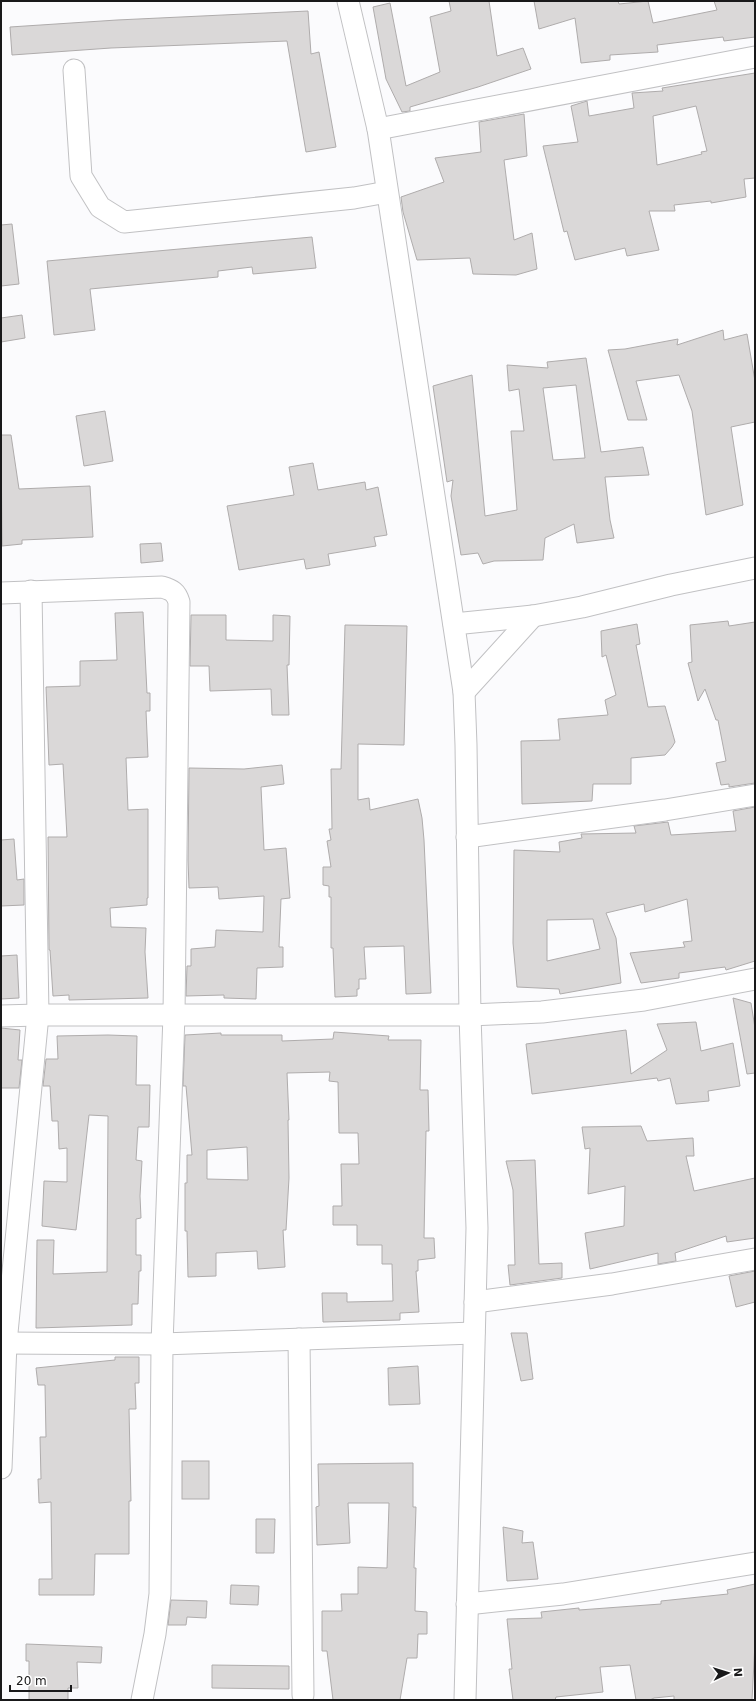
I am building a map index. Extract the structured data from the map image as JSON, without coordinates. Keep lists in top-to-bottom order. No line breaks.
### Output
{"scale_bar":"20 m","north":"right"}
